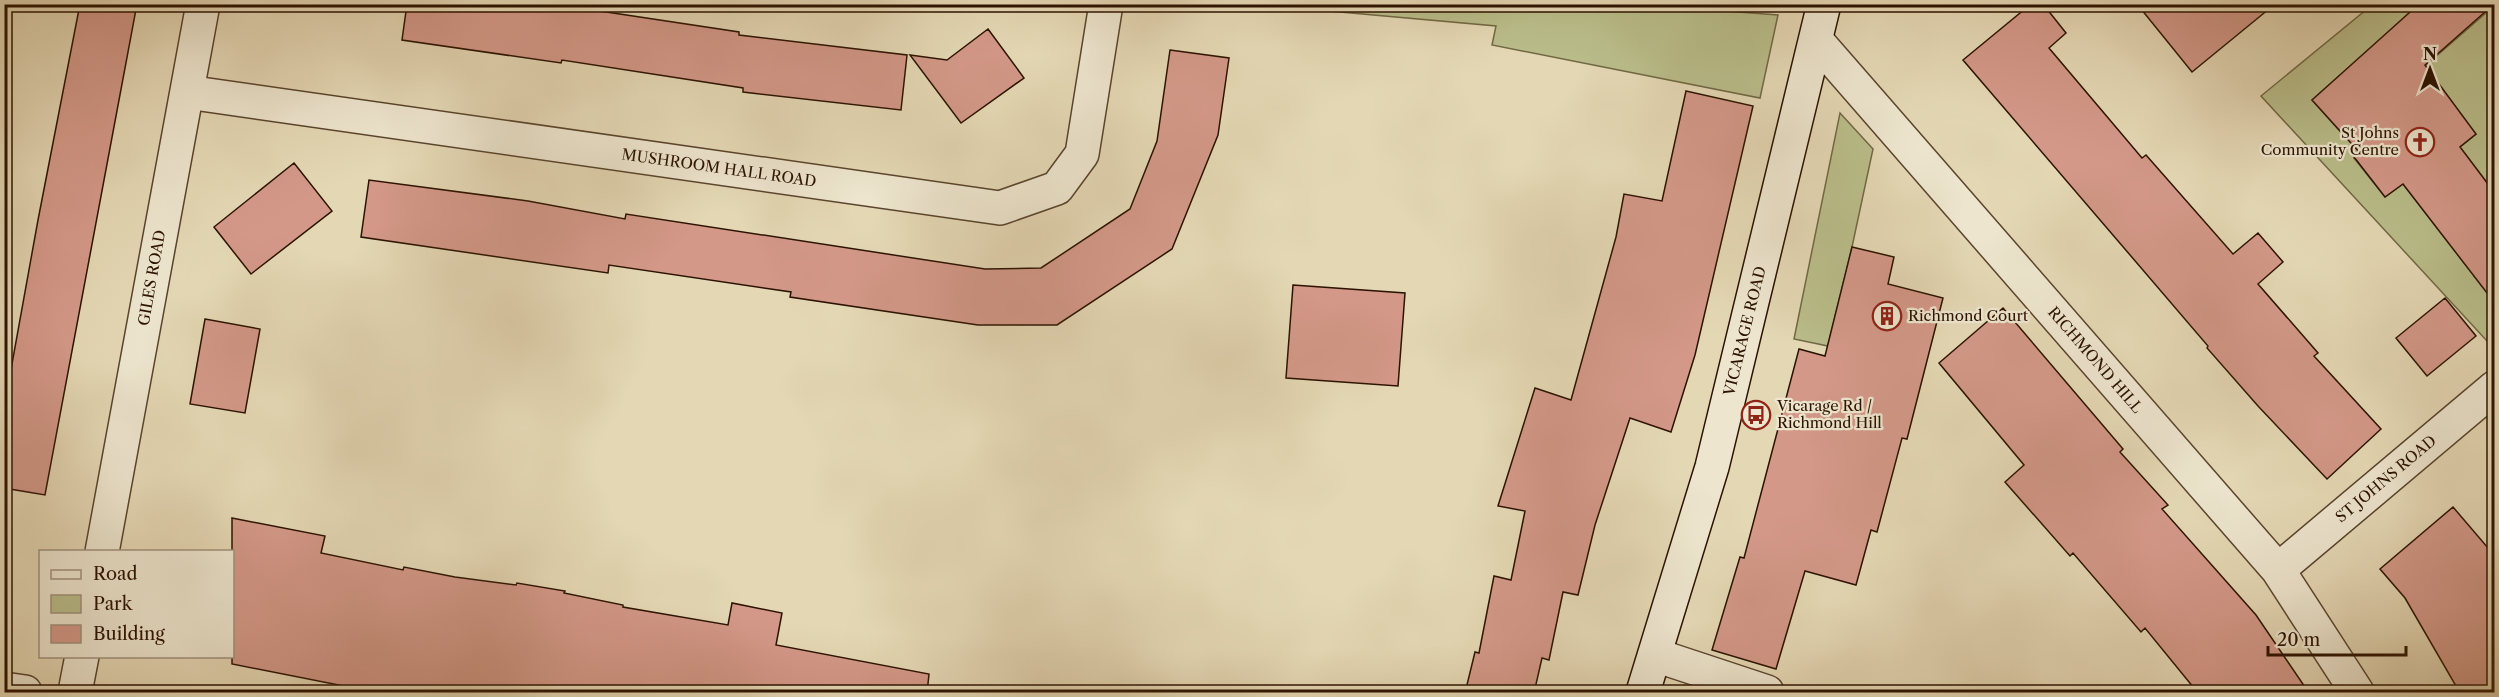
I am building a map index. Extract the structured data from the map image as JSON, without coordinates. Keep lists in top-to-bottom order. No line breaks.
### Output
{"streets":{"street":["MUSHROOM HALL ROAD","GILES ROAD","VICARAGE ROAD","RICHMOND HILL","ST JOHNS ROAD"]},"crossings":[["MUSHROOM HALL ROAD","GILES ROAD"],["VICARAGE ROAD","RICHMOND HILL"],["RICHMOND HILL","ST JOHNS ROAD"]],"places":{"church":["St Johns Community Centre"],"building":["Richmond Court"],"bus stop":["Vicarage Rd / Richmond Hill"]},"legend":["Road","Park","Building"],"scale_bar":"20 m","north":"top"}
